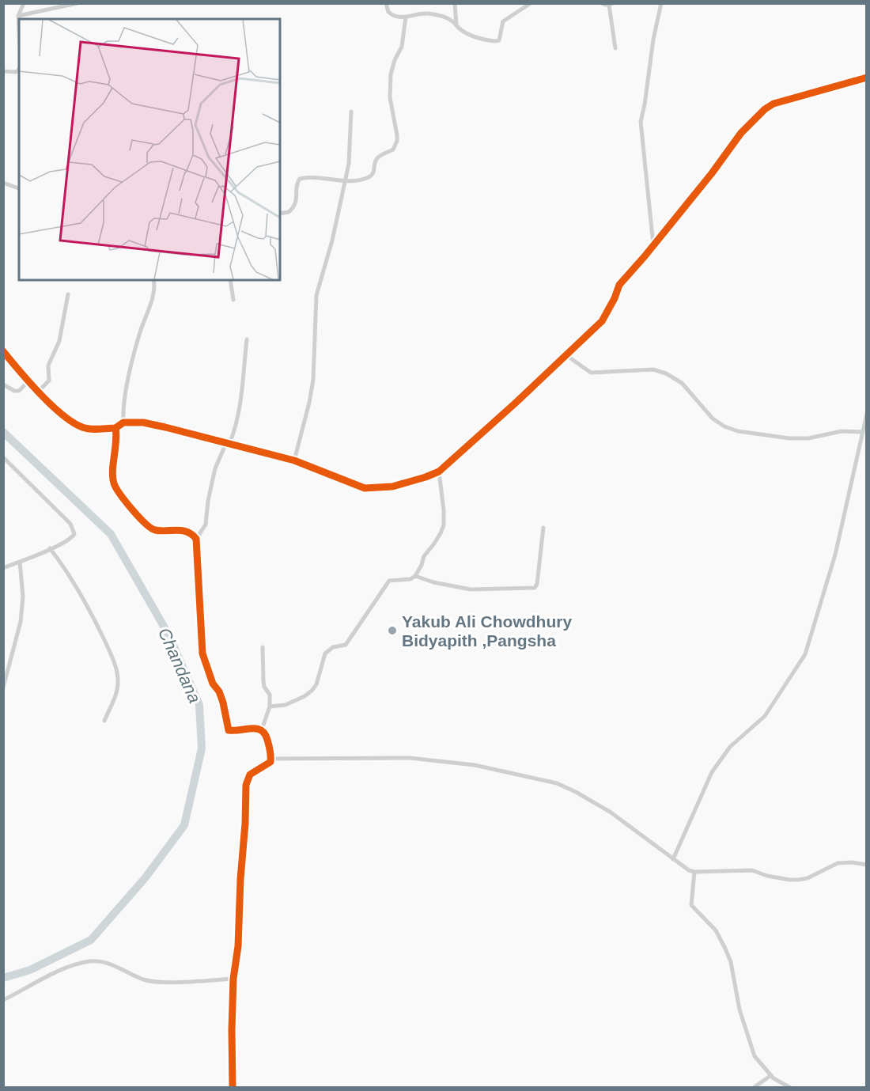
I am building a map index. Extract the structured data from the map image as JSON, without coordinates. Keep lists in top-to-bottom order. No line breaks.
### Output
{"water":["Chandana"],"places":["Yakub Ali Chowdhury Bidyapith ,Pangsha"]}
